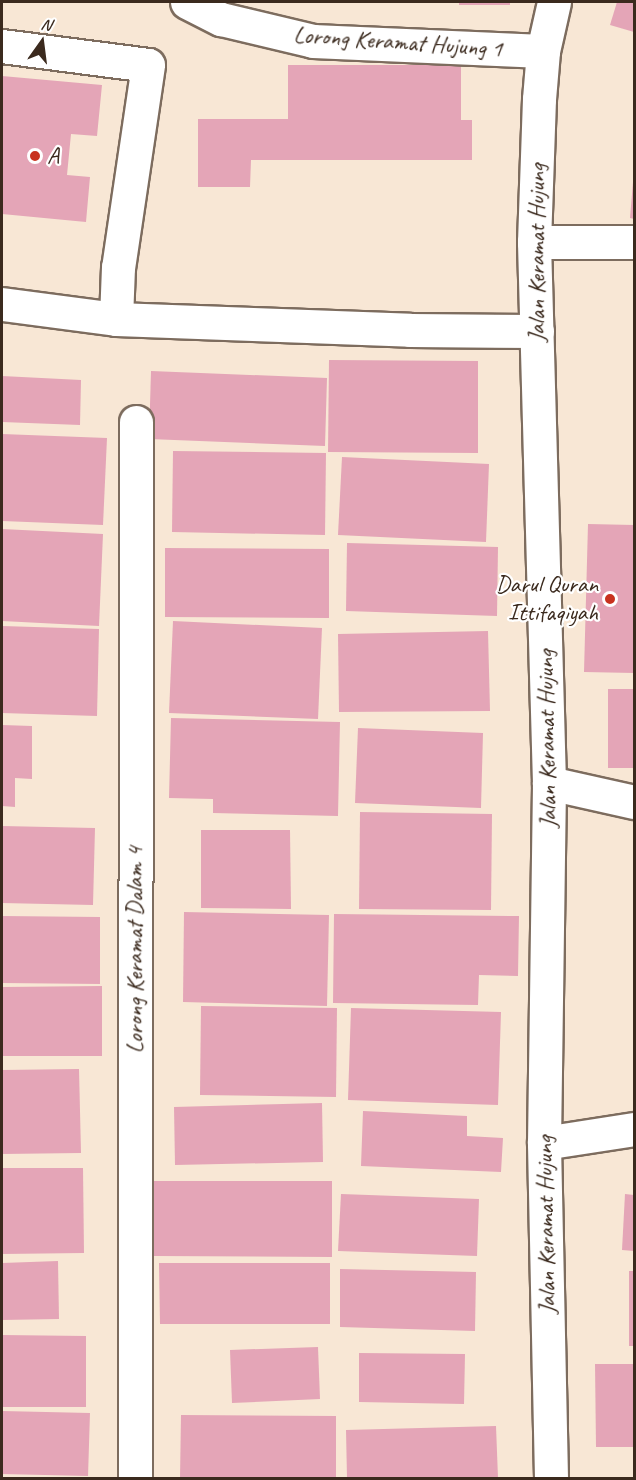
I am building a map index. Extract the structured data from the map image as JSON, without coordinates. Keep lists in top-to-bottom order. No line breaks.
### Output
{"streets":{"street":["Lorong Keramat Hujung 1","Jalan Keramat Hujung","Lorong Keramat Dalam 4"]},"crossings":[["Lorong Keramat Hujung 1","Jalan Keramat Hujung"]],"places":["A","Darul Quran Ittifaqiyah"],"north":"top"}
